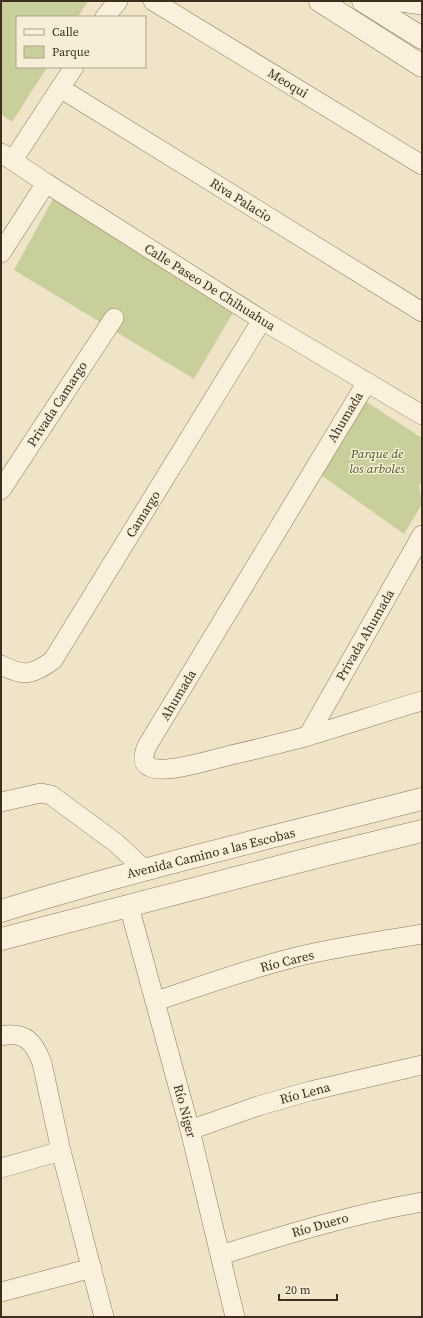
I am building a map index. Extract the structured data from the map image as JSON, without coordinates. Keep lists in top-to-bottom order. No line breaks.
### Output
{"streets":{"street":["Meoqui","Riva Palacio","Calle Paseo De Chihuahua","Privada Camargo","Ahumada","Camargo","Privada Ahumada","Avenida Camino a las Escobas","Río Cares","Río Lena","Río Níger","Río Duero"]},"crossings":[["Calle Paseo De Chihuahua","Ahumada"],["Calle Paseo De Chihuahua","Camargo"],["Ahumada","Privada Ahumada"],["Río Cares","Río Níger"],["Río Lena","Río Níger"],["Río Níger","Río Duero"]],"parks":["Parque de los arboles"],"legend":["Calle","Parque"],"scale_bar":"20 m"}
